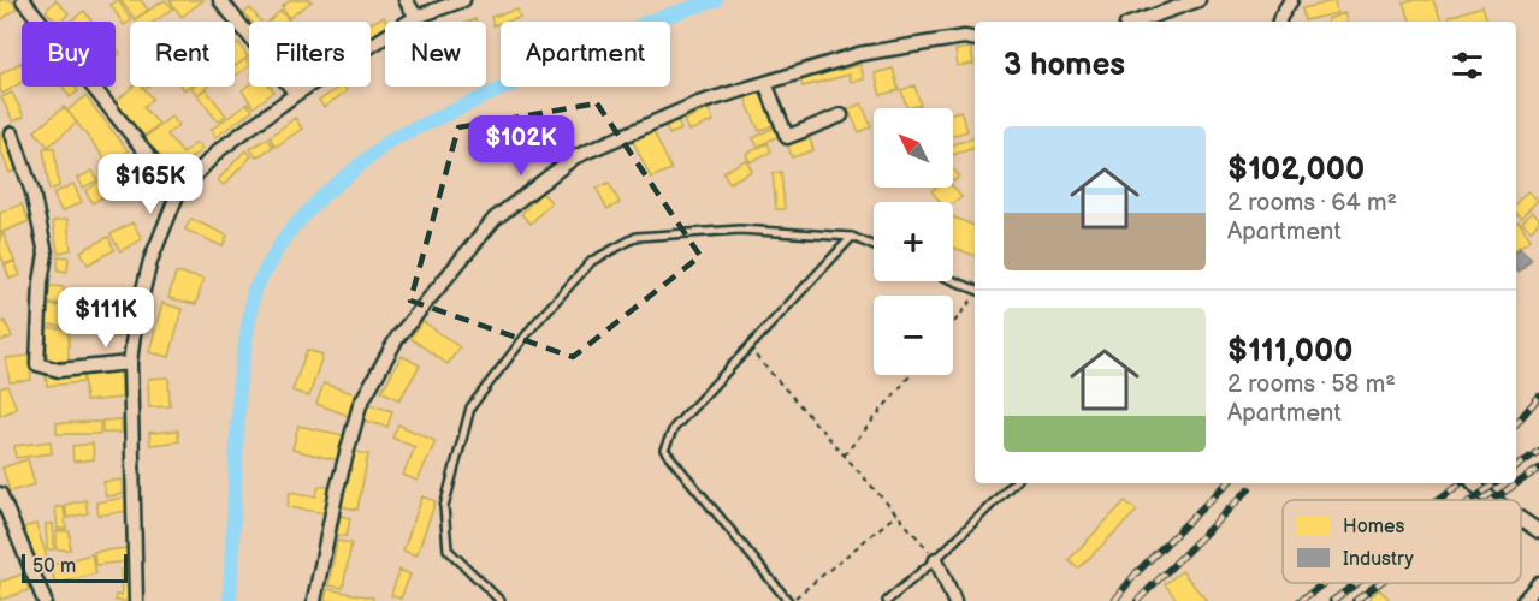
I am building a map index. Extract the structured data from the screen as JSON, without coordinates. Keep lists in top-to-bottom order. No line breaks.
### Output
{"legend":["Homes","Industry"],"scale_bar":"50 m","north":"top left","page":{"chip":["Buy","Rent","Filters","New","Apartment"],"heading":"3 homes","map_buttons":["+","−"],"list":[{"name":"$102,000","note":"2 rooms · 64 m² · Apartment"},{"name":"$111,000","note":"2 rooms · 58 m² · Apartment"}],"price":["$102K","$165K","$111K"],"scale":"50 m"}}
